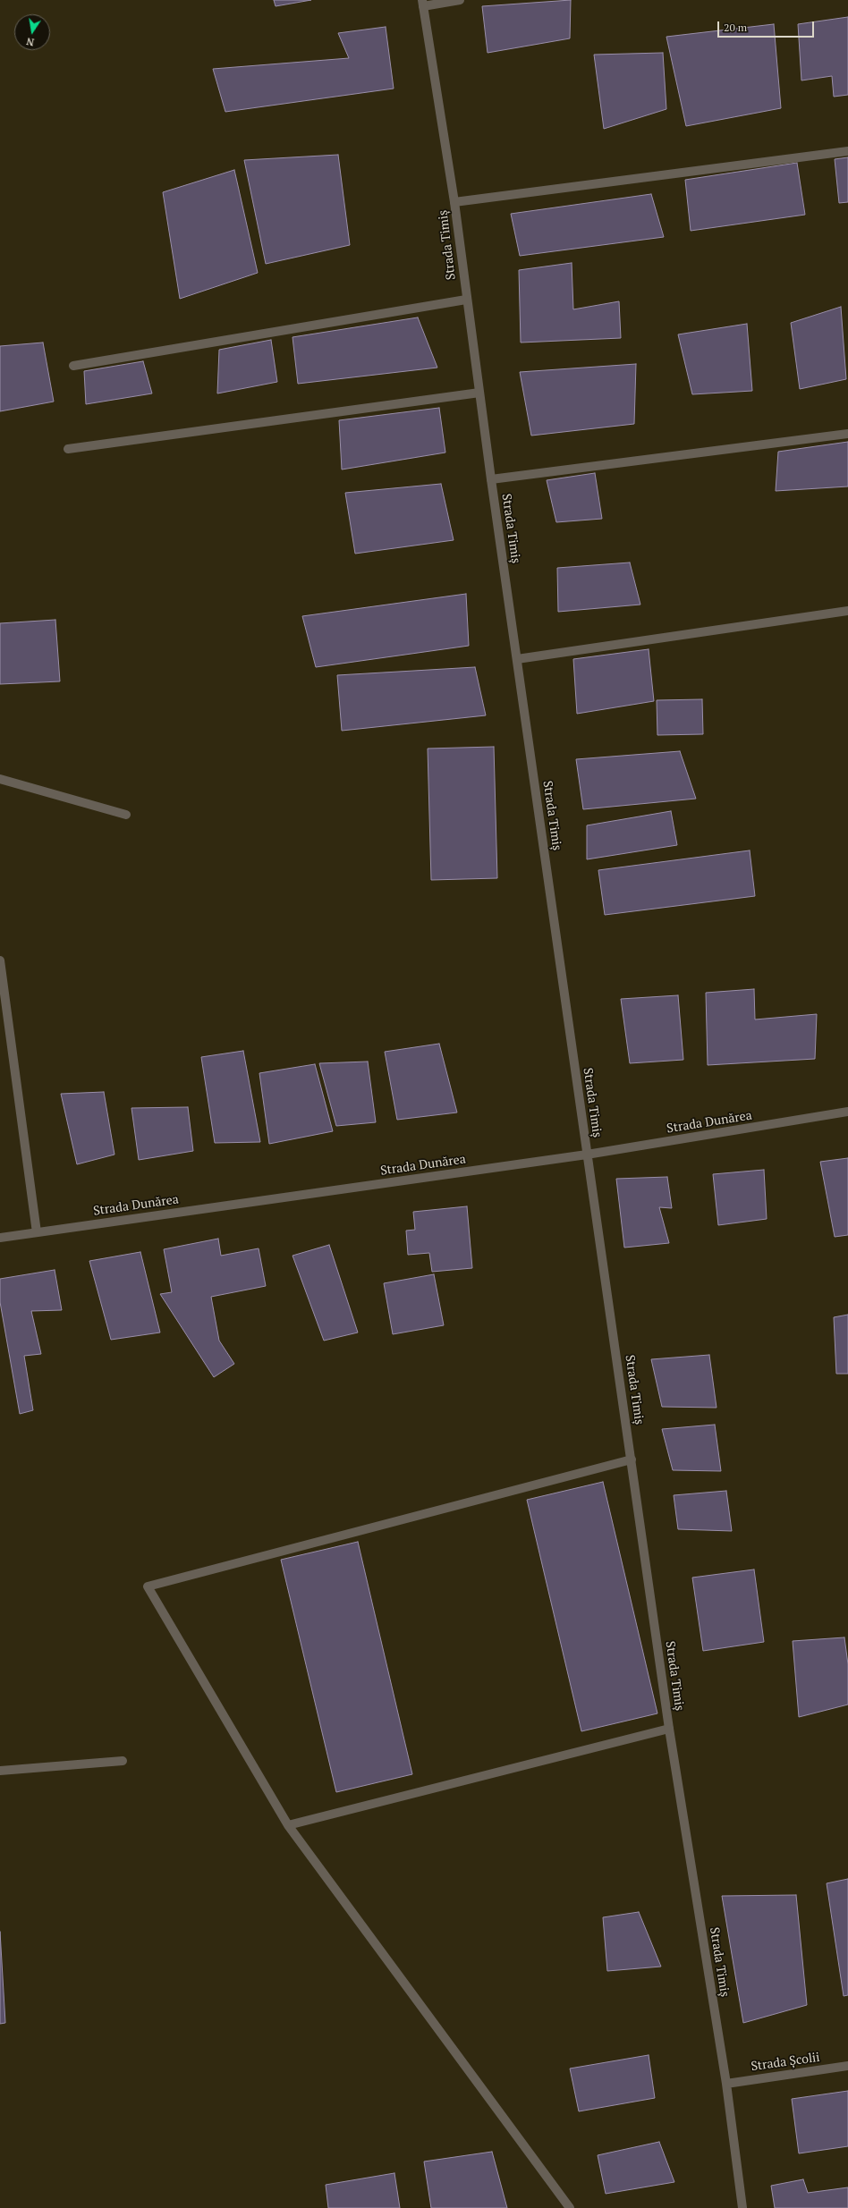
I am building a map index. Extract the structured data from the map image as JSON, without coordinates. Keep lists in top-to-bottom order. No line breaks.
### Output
{"streets":{"street":["Strada Timiș","Strada Dunărea","Strada Școlii"]},"crossings":[["Strada Timiș","Strada Dunărea"],["Strada Timiș","Strada Școlii"]],"scale_bar":"20 m","north":"bottom"}
